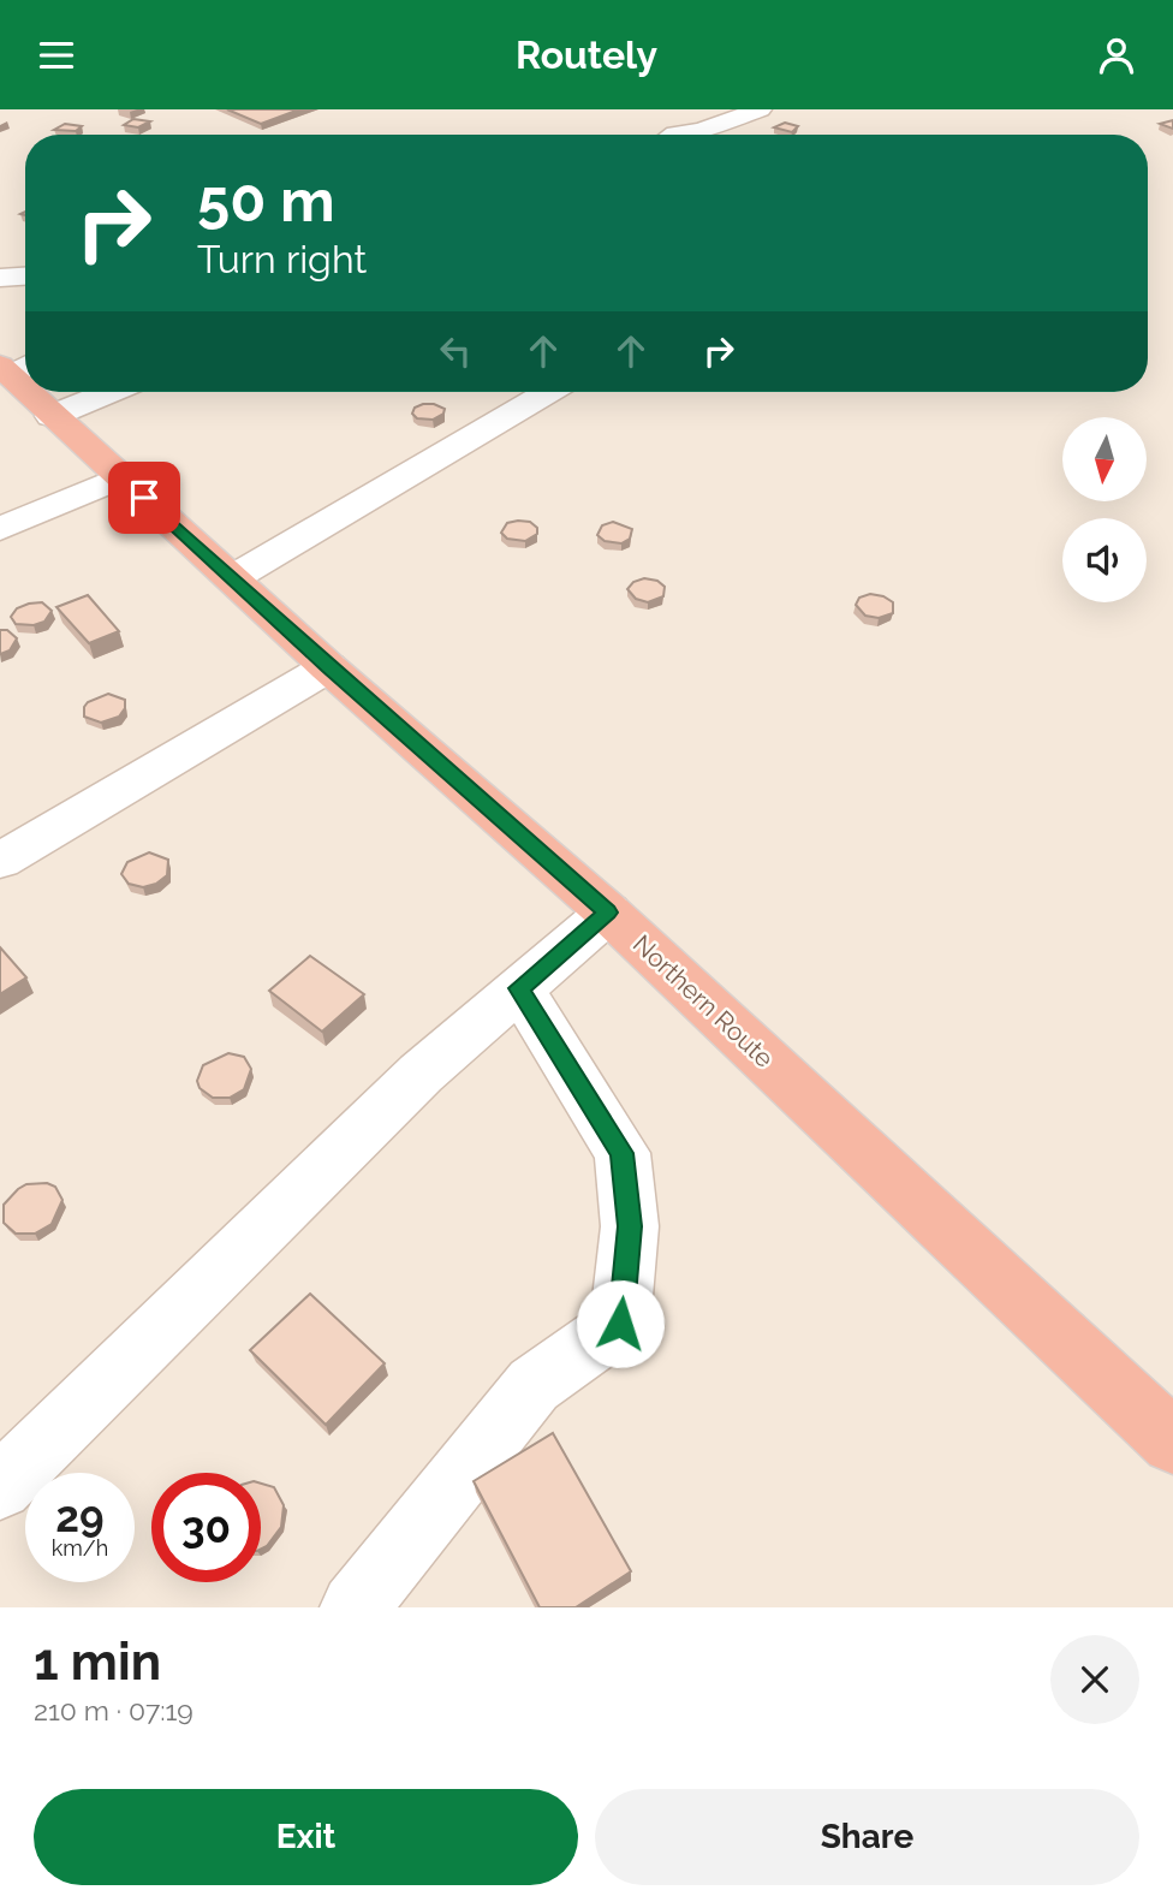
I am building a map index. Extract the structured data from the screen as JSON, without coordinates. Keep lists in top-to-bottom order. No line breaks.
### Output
{"streets":{"highway":["Northern Route"]},"north":"bottom","page":{"header":"Routely","turn":["50 m","Turn right"],"speed":"29 km/h","limit":"30","heading":["1 min","210 m · 07:19"],"buttons":["Exit","Share"]}}
